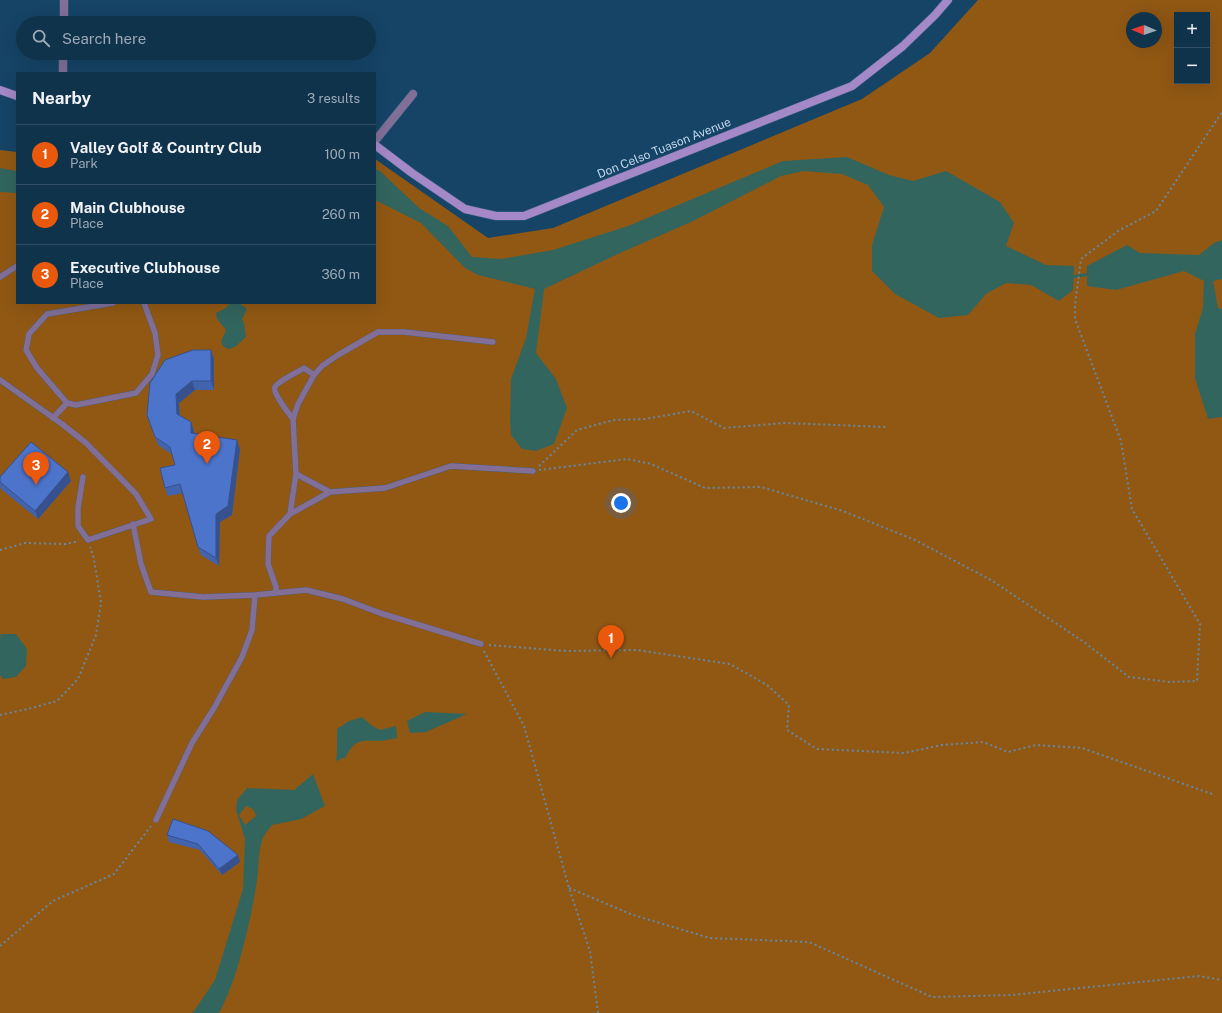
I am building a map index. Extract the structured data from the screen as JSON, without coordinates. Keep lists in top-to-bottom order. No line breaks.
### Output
{"streets":{"street":["Don Celso Tuason Avenue"]},"north":"left","page":{"map_buttons":["+","−"],"search":"Search here","heading":["Nearby","3 results"],"list":[{"mark":"1","name":"Valley Golf & Country Club","note":"Park","value":"100 m"},{"mark":"2","name":"Main Clubhouse","note":"Place","value":"260 m"},{"mark":"3","name":"Executive Clubhouse","note":"Place","value":"360 m"}],"pins":["2","3","1"]}}
